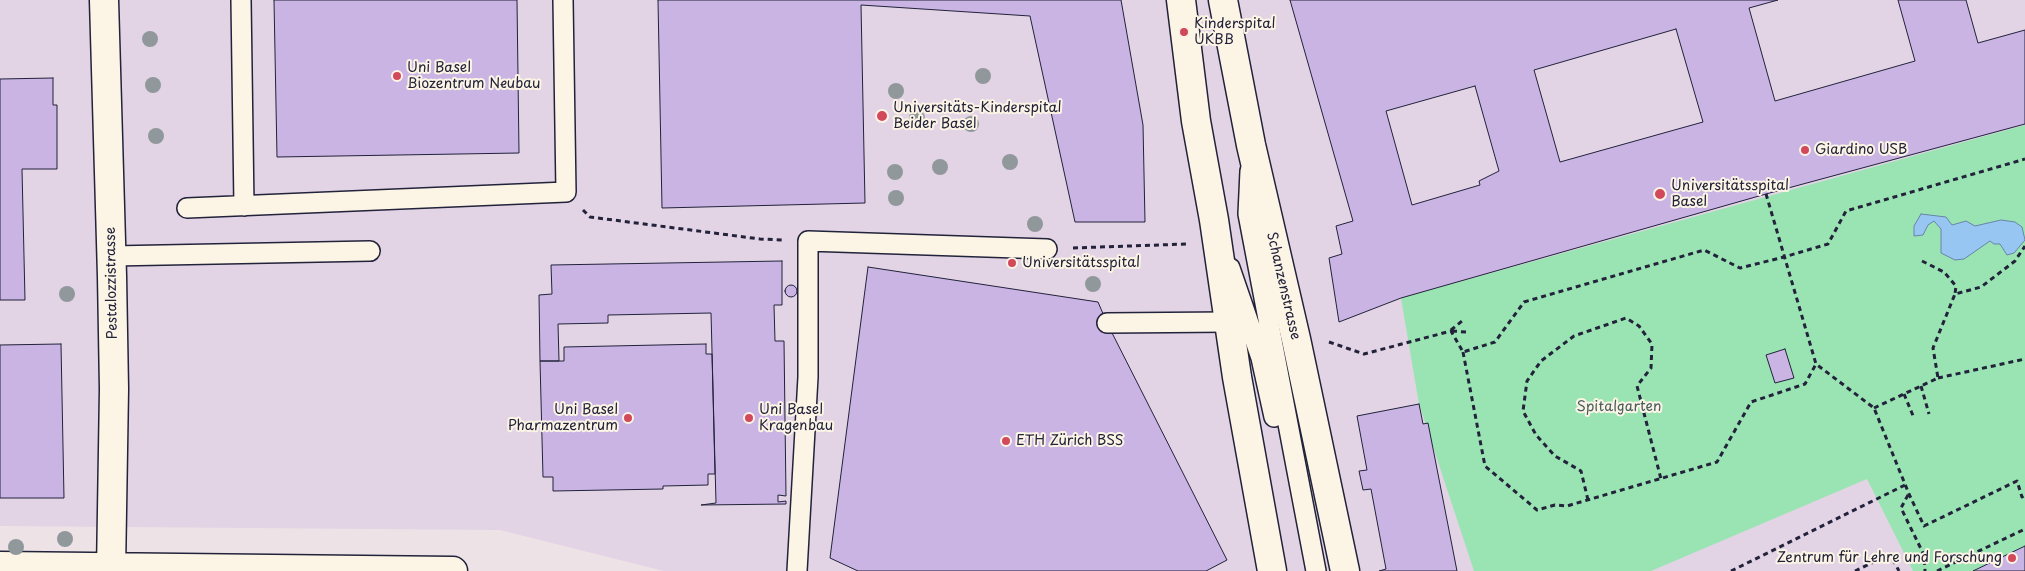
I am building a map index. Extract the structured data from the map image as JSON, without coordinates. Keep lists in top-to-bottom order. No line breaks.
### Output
{"streets":{"main road":["Pestalozzistrasse","Schanzenstrasse"]},"parks":["Spitalgarten"],"places":["Kinderspital UKBB","Uni Basel Biozentrum Neubau","Universitäts-Kinderspital Beider Basel","Giardino USB","Universitätsspital Basel","Universitätsspital","Uni Basel Pharmazentrum","Uni Basel Kragenbau","ETH Zürich BSS","Zentrum für Lehre und Forschung"]}
